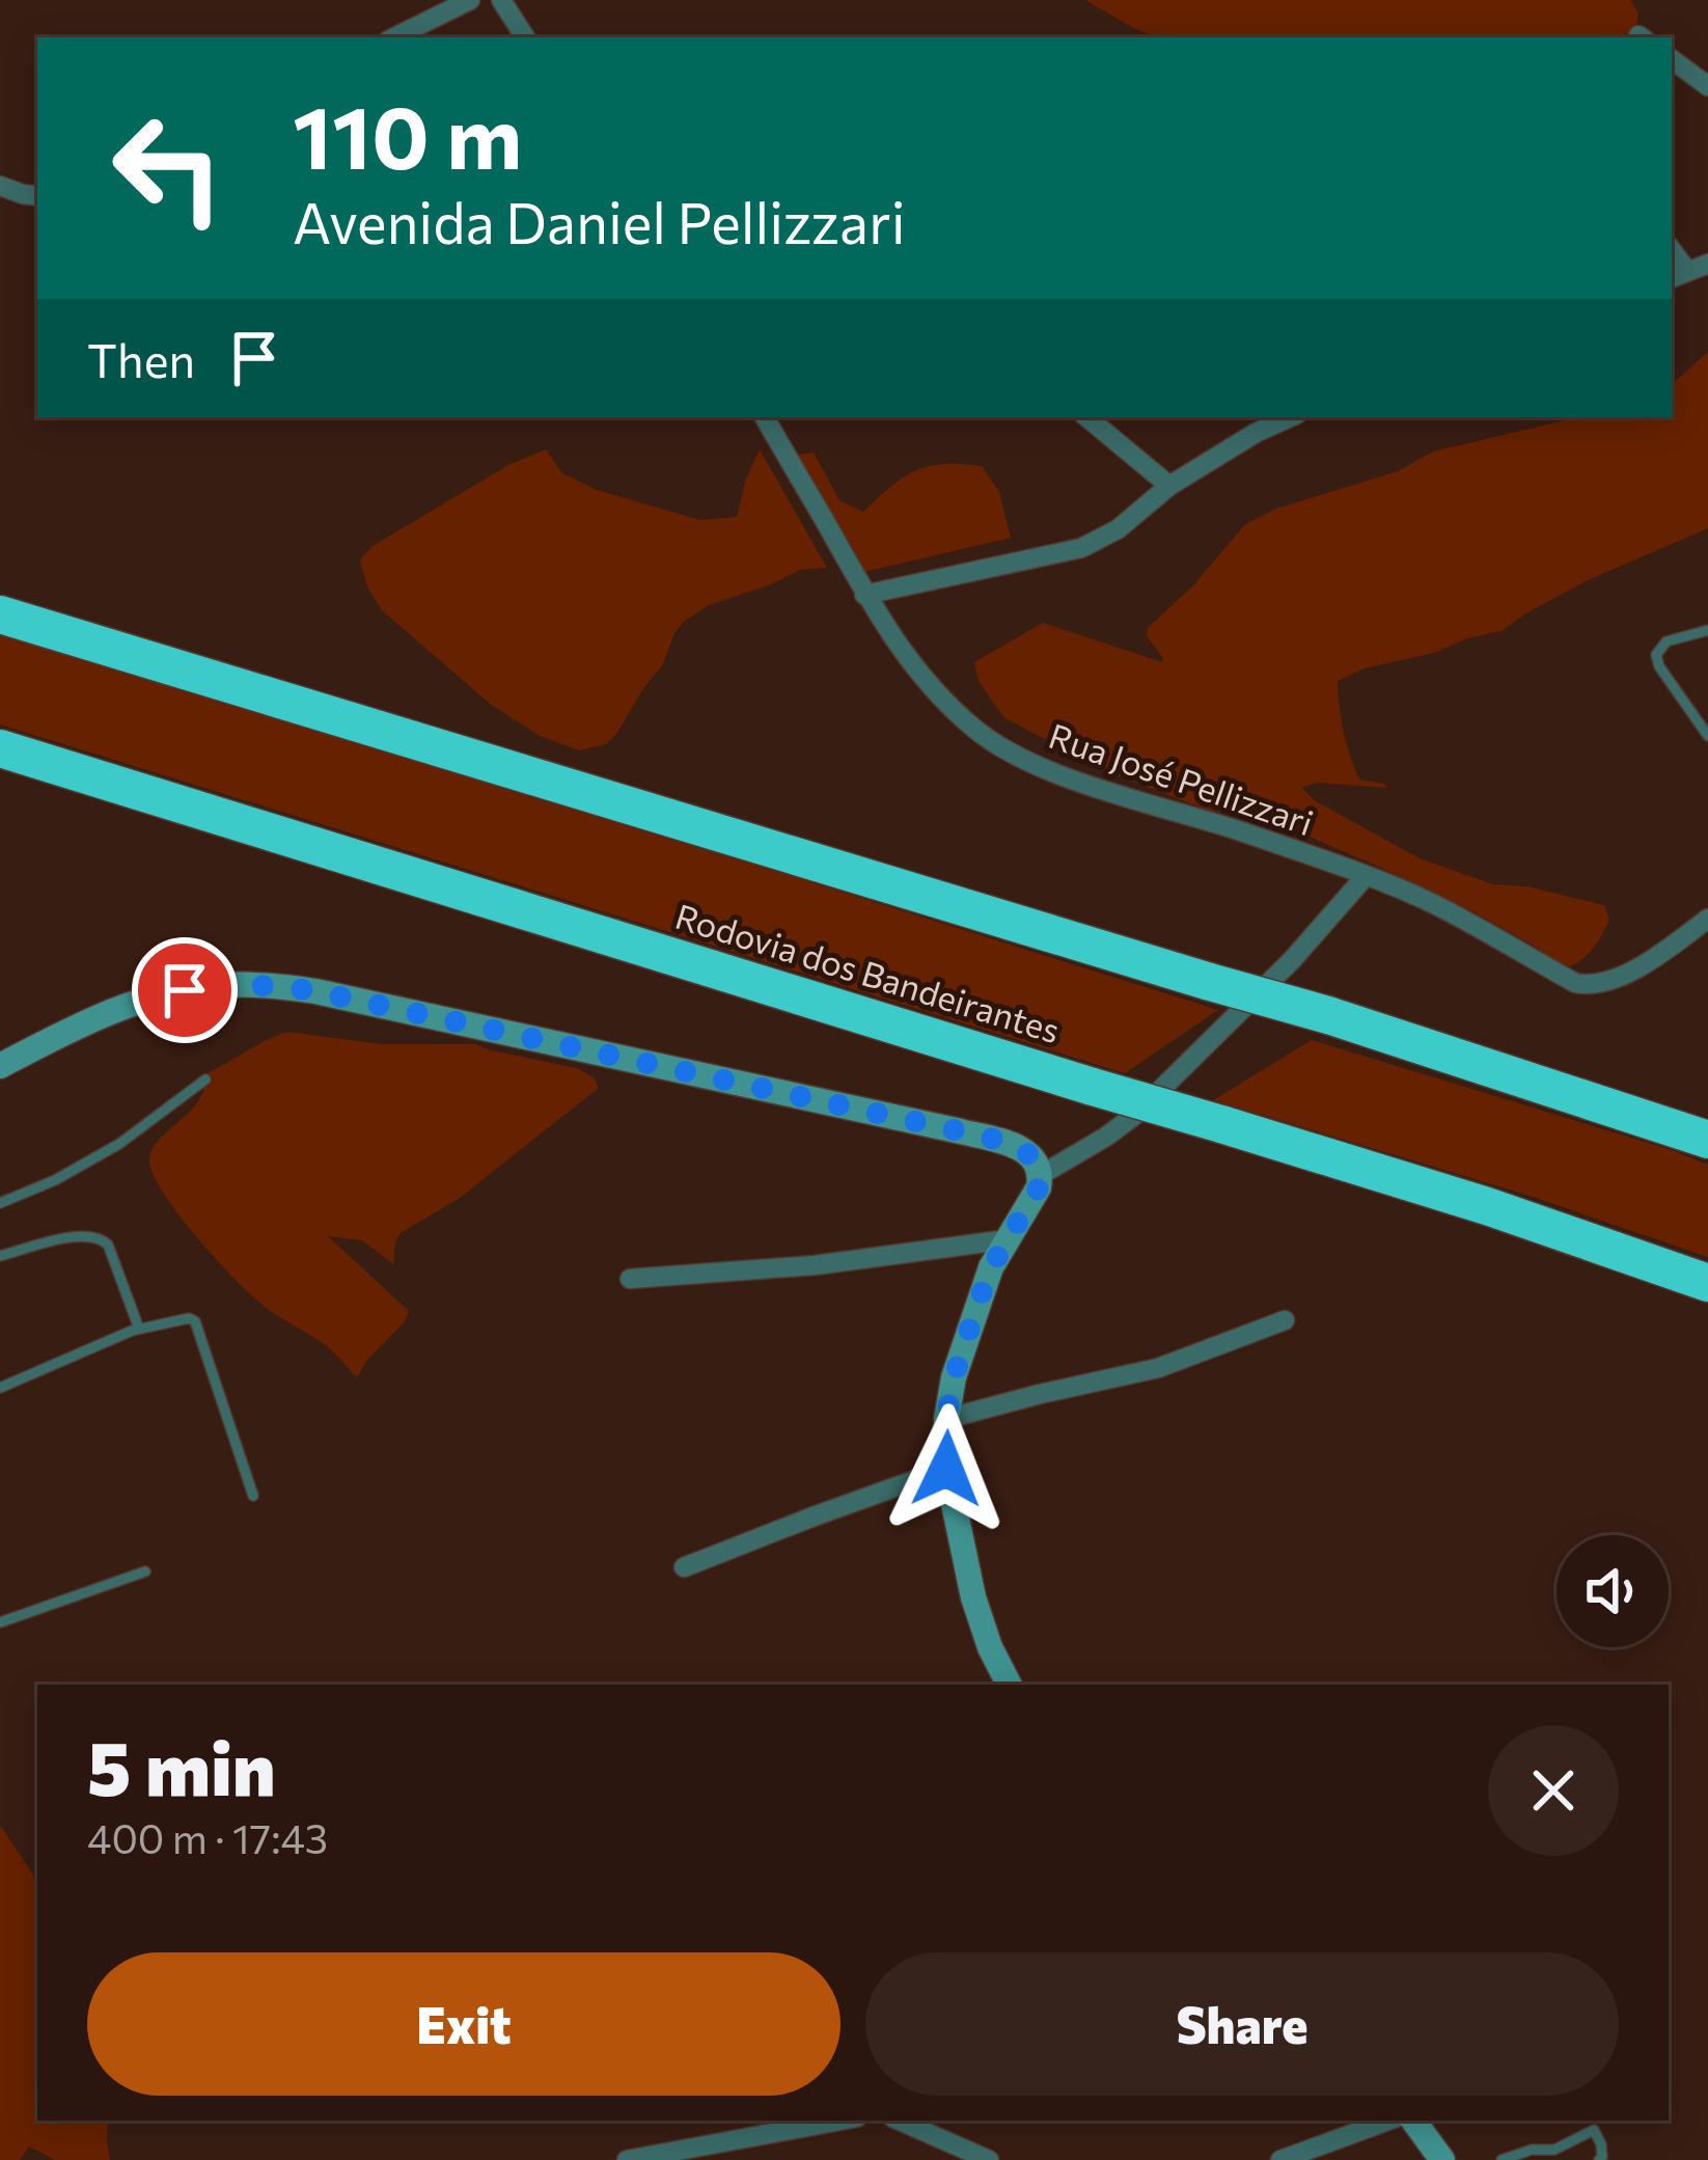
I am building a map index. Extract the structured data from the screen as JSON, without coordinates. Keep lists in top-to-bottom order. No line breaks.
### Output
{"streets":{"highway":["Rodovia dos Bandeirantes"],"street":["Rua José Pellizzari"]},"page":{"turn":["110 m","Avenida Daniel Pellizzari"],"then":"Then","heading":["5 min","400 m · 17:43"],"buttons":["Exit","Share"]}}
